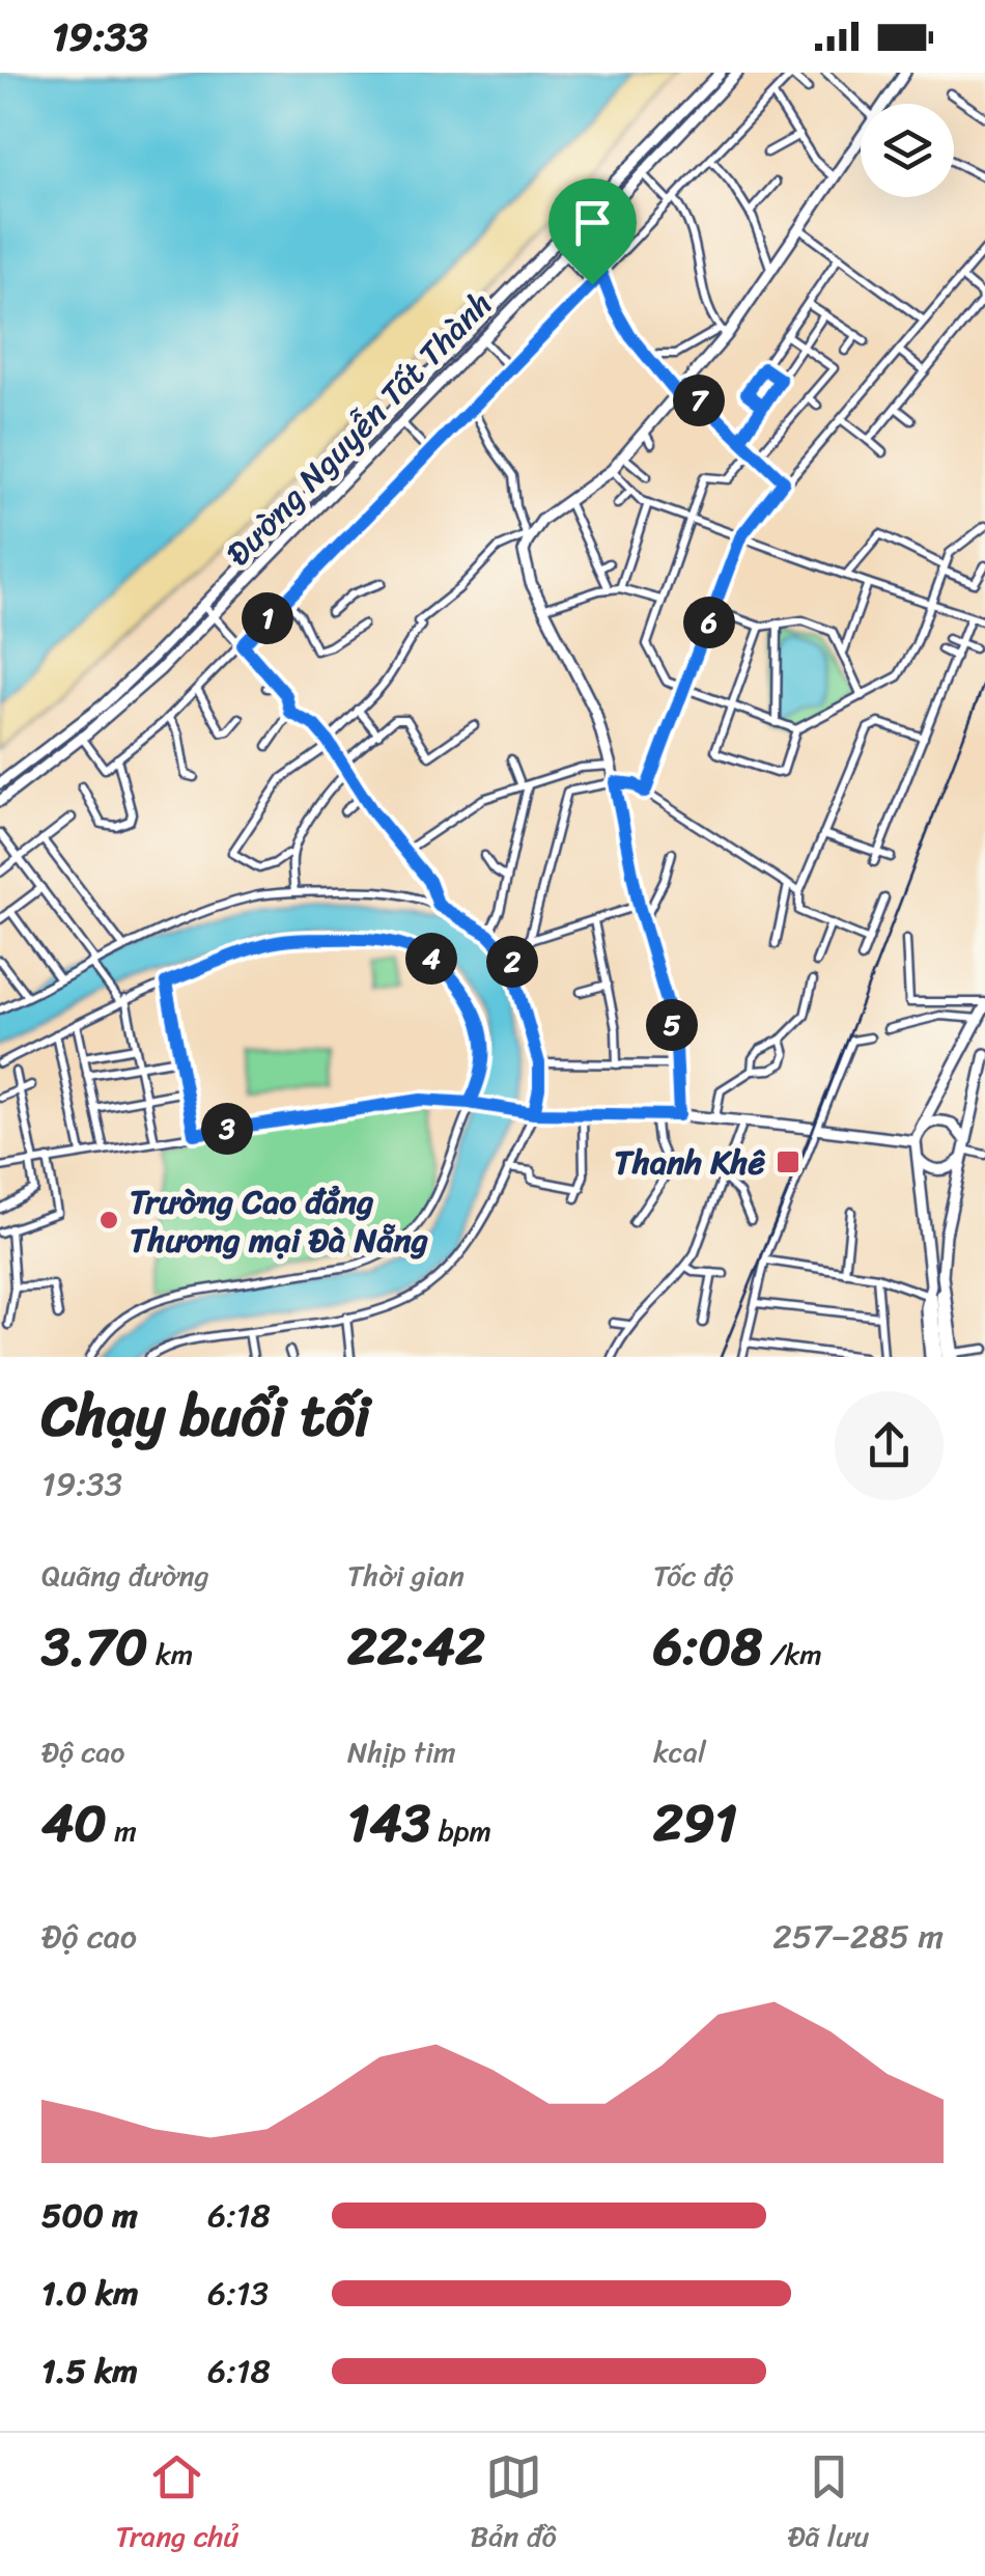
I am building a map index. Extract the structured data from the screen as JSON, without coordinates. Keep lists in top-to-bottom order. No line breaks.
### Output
{"streets":{"main road":["Đường Nguyễn Tất Thành"]},"places":{"transit":["Thanh Khê"],"other":["Trường Cao đẳng Thương mại Đà Nẵng"]},"page":{"status":"19:33","pins":["7","1","6","4","2","5","3"],"heading":["Chạy buổi tối","19:33"],"stats":[["Quãng đường","3.70 km"],["Thời gian","22:42"],["Tốc độ","6:08 /km"],["Độ cao","40 m"],["Nhịp tim","143 bpm"],["kcal","291"]],"chart":["Độ cao","257–285 m"],"list":[{"name":"500 m","note":"6:18"},{"name":"1.0 km","note":"6:13"},{"name":"1.5 km","note":"6:18"}],"tabs":["Trang chủ","Bản đồ","Đã lưu"]}}
